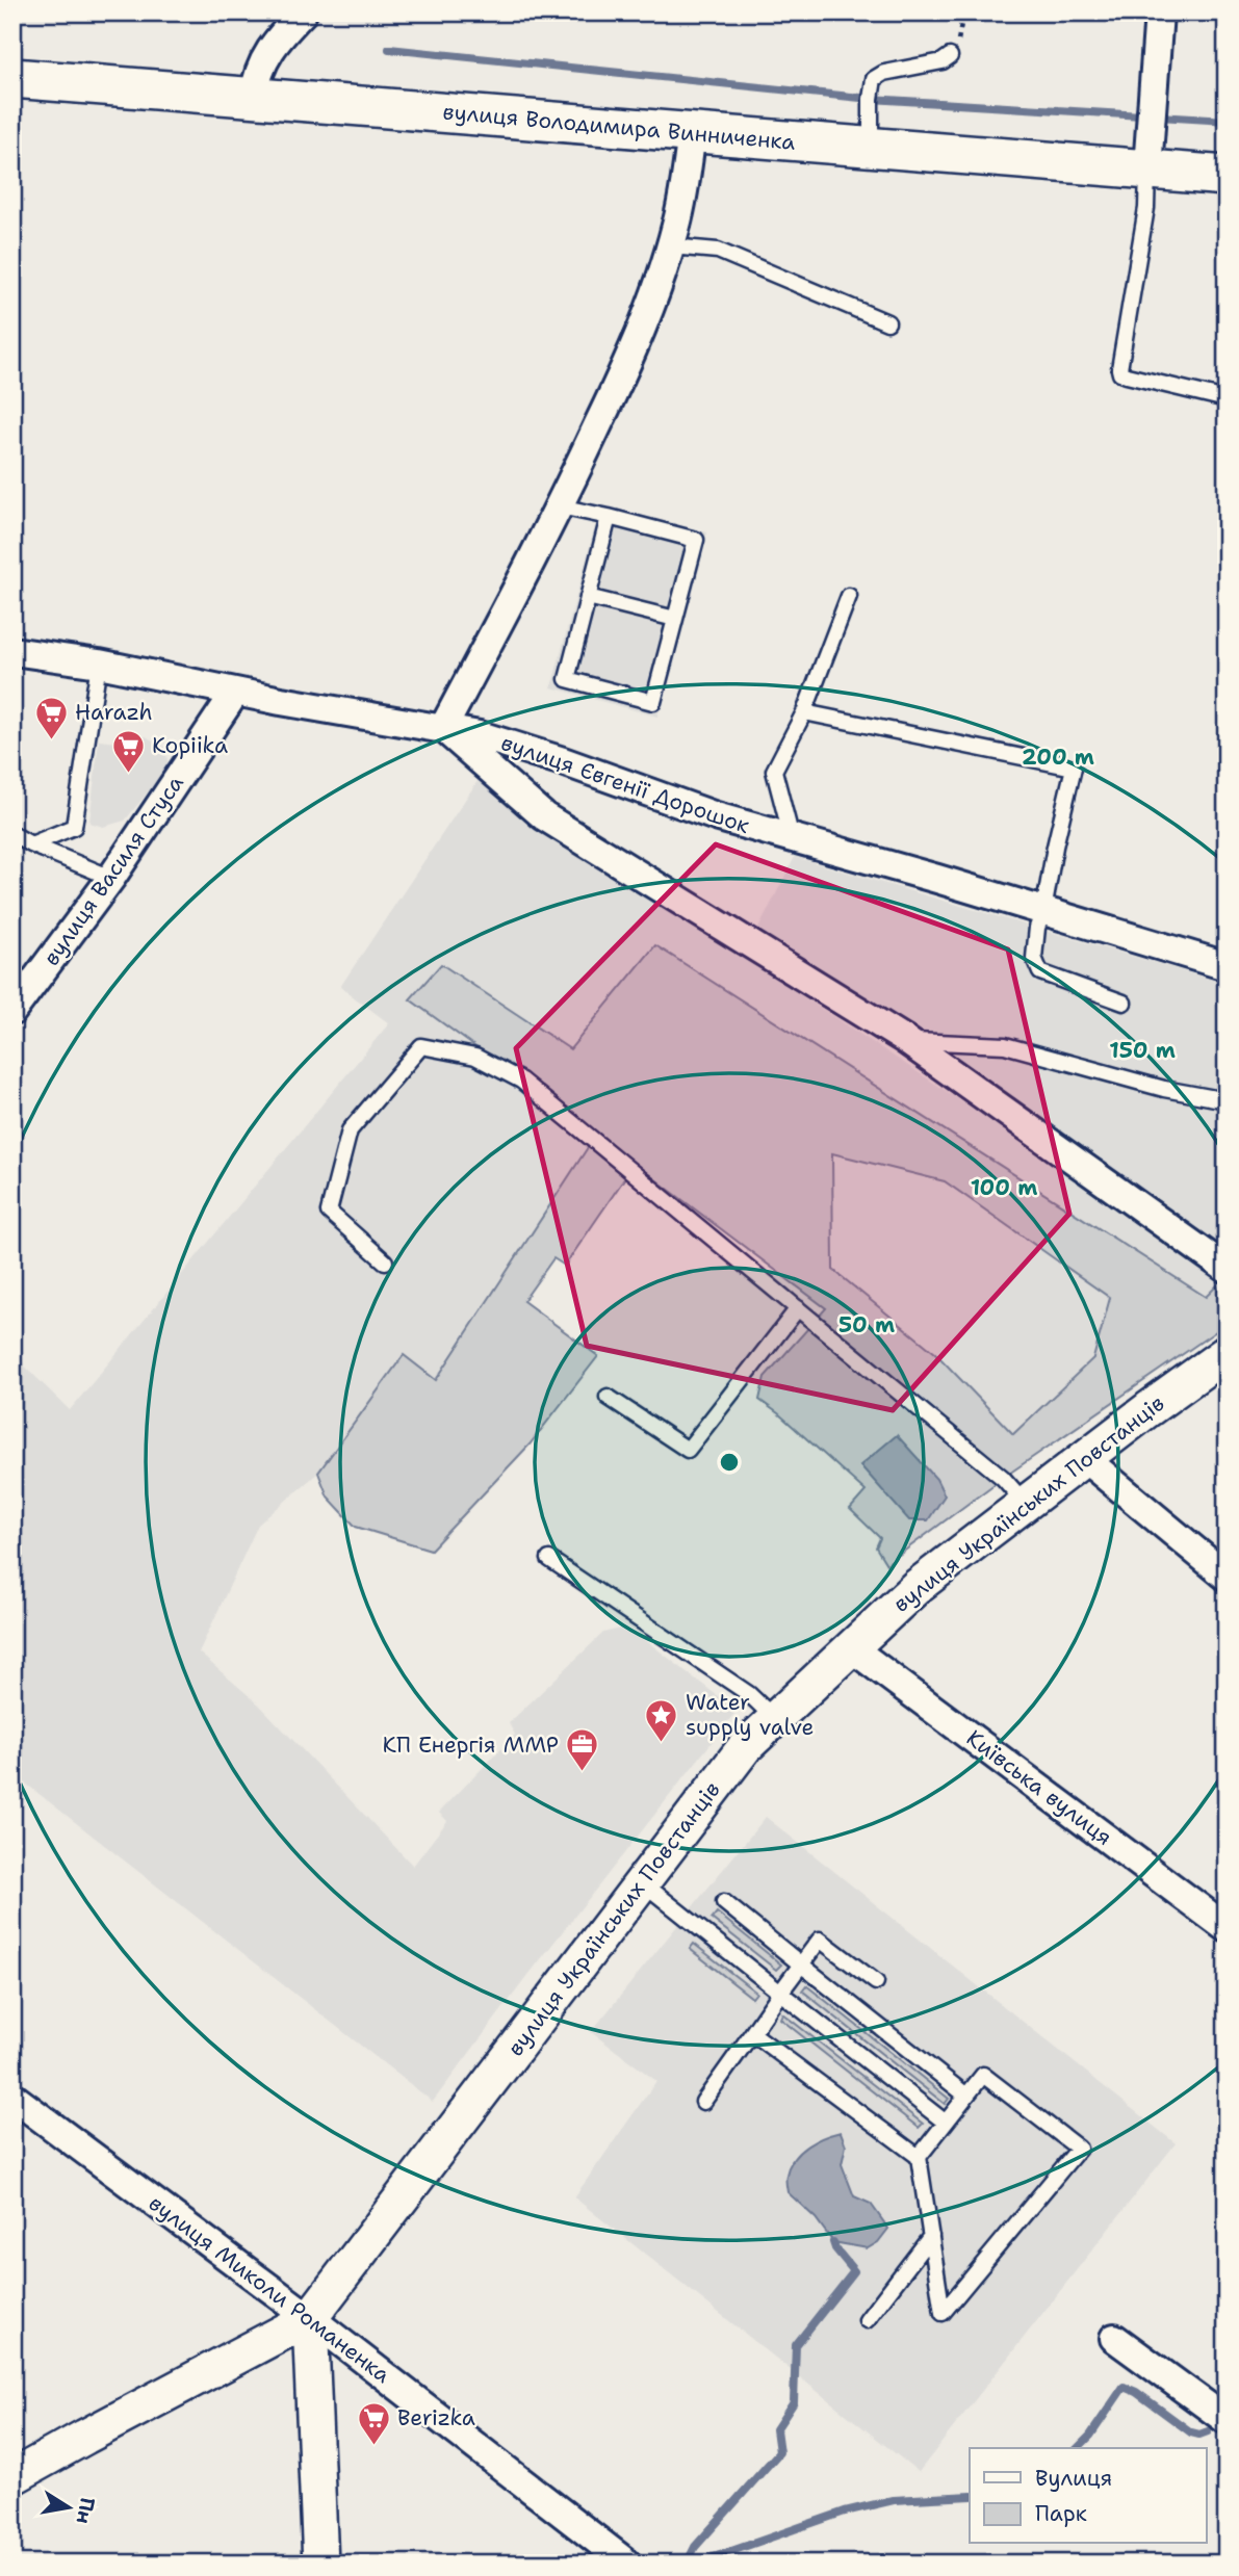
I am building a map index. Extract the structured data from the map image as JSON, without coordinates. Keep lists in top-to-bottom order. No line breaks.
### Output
{"streets":{"main road":["вулиця Володимира Винниченка"],"street":["вулиця Євгенії Дорошок","вулиця Василя Стуса","вулиця Українських Повстанців","Київська вулиця","вулиця Миколи Романенка"]},"crossings":[["вулиця Євгенії Дорошок","вулиця Василя Стуса"],["вулиця Українських Повстанців","Київська вулиця"],["вулиця Українських Повстанців","вулиця Миколи Романенка"]],"places":{"supermarket":["Harazh","Kopiika","Berizka"],"place":["Water supply valve"],"office":["КП Енергія ММР"]},"legend":["Вулиця","Парк"],"north":"right","rings":["200 m","150 m","100 m","50 m"]}
